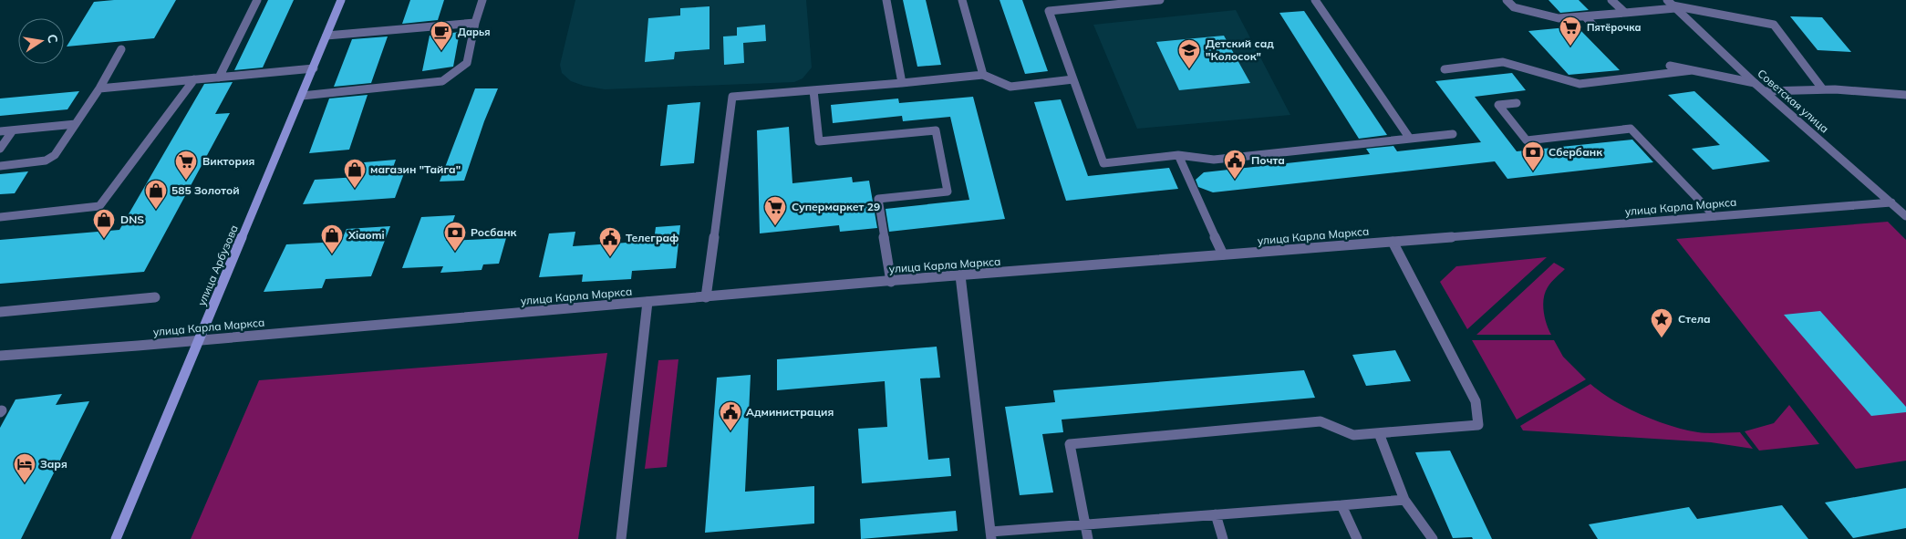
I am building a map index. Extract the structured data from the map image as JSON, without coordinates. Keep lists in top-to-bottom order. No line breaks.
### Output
{"streets":{"street":["Советская улица","улица Карла Маркса","улица Арбузова"]},"crossings":[["Советская улица","улица Карла Маркса"],["улица Карла Маркса","улица Арбузова"]],"places":{"supermarket":["Пятёрочка","Виктория","Супермаркет 29"],"cafe":["Дарья"],"school or university":["Детский сад \"Колосок\""],"bank":["Сбербанк","Росбанк"],"public building":["Почта","Телеграф","Администрация"],"shop":["магазин \"Тайга\"","585 Золотой","DNS","Xiaomi"],"place":["Стела"],"hotel":["Заря"]},"north":"right"}
